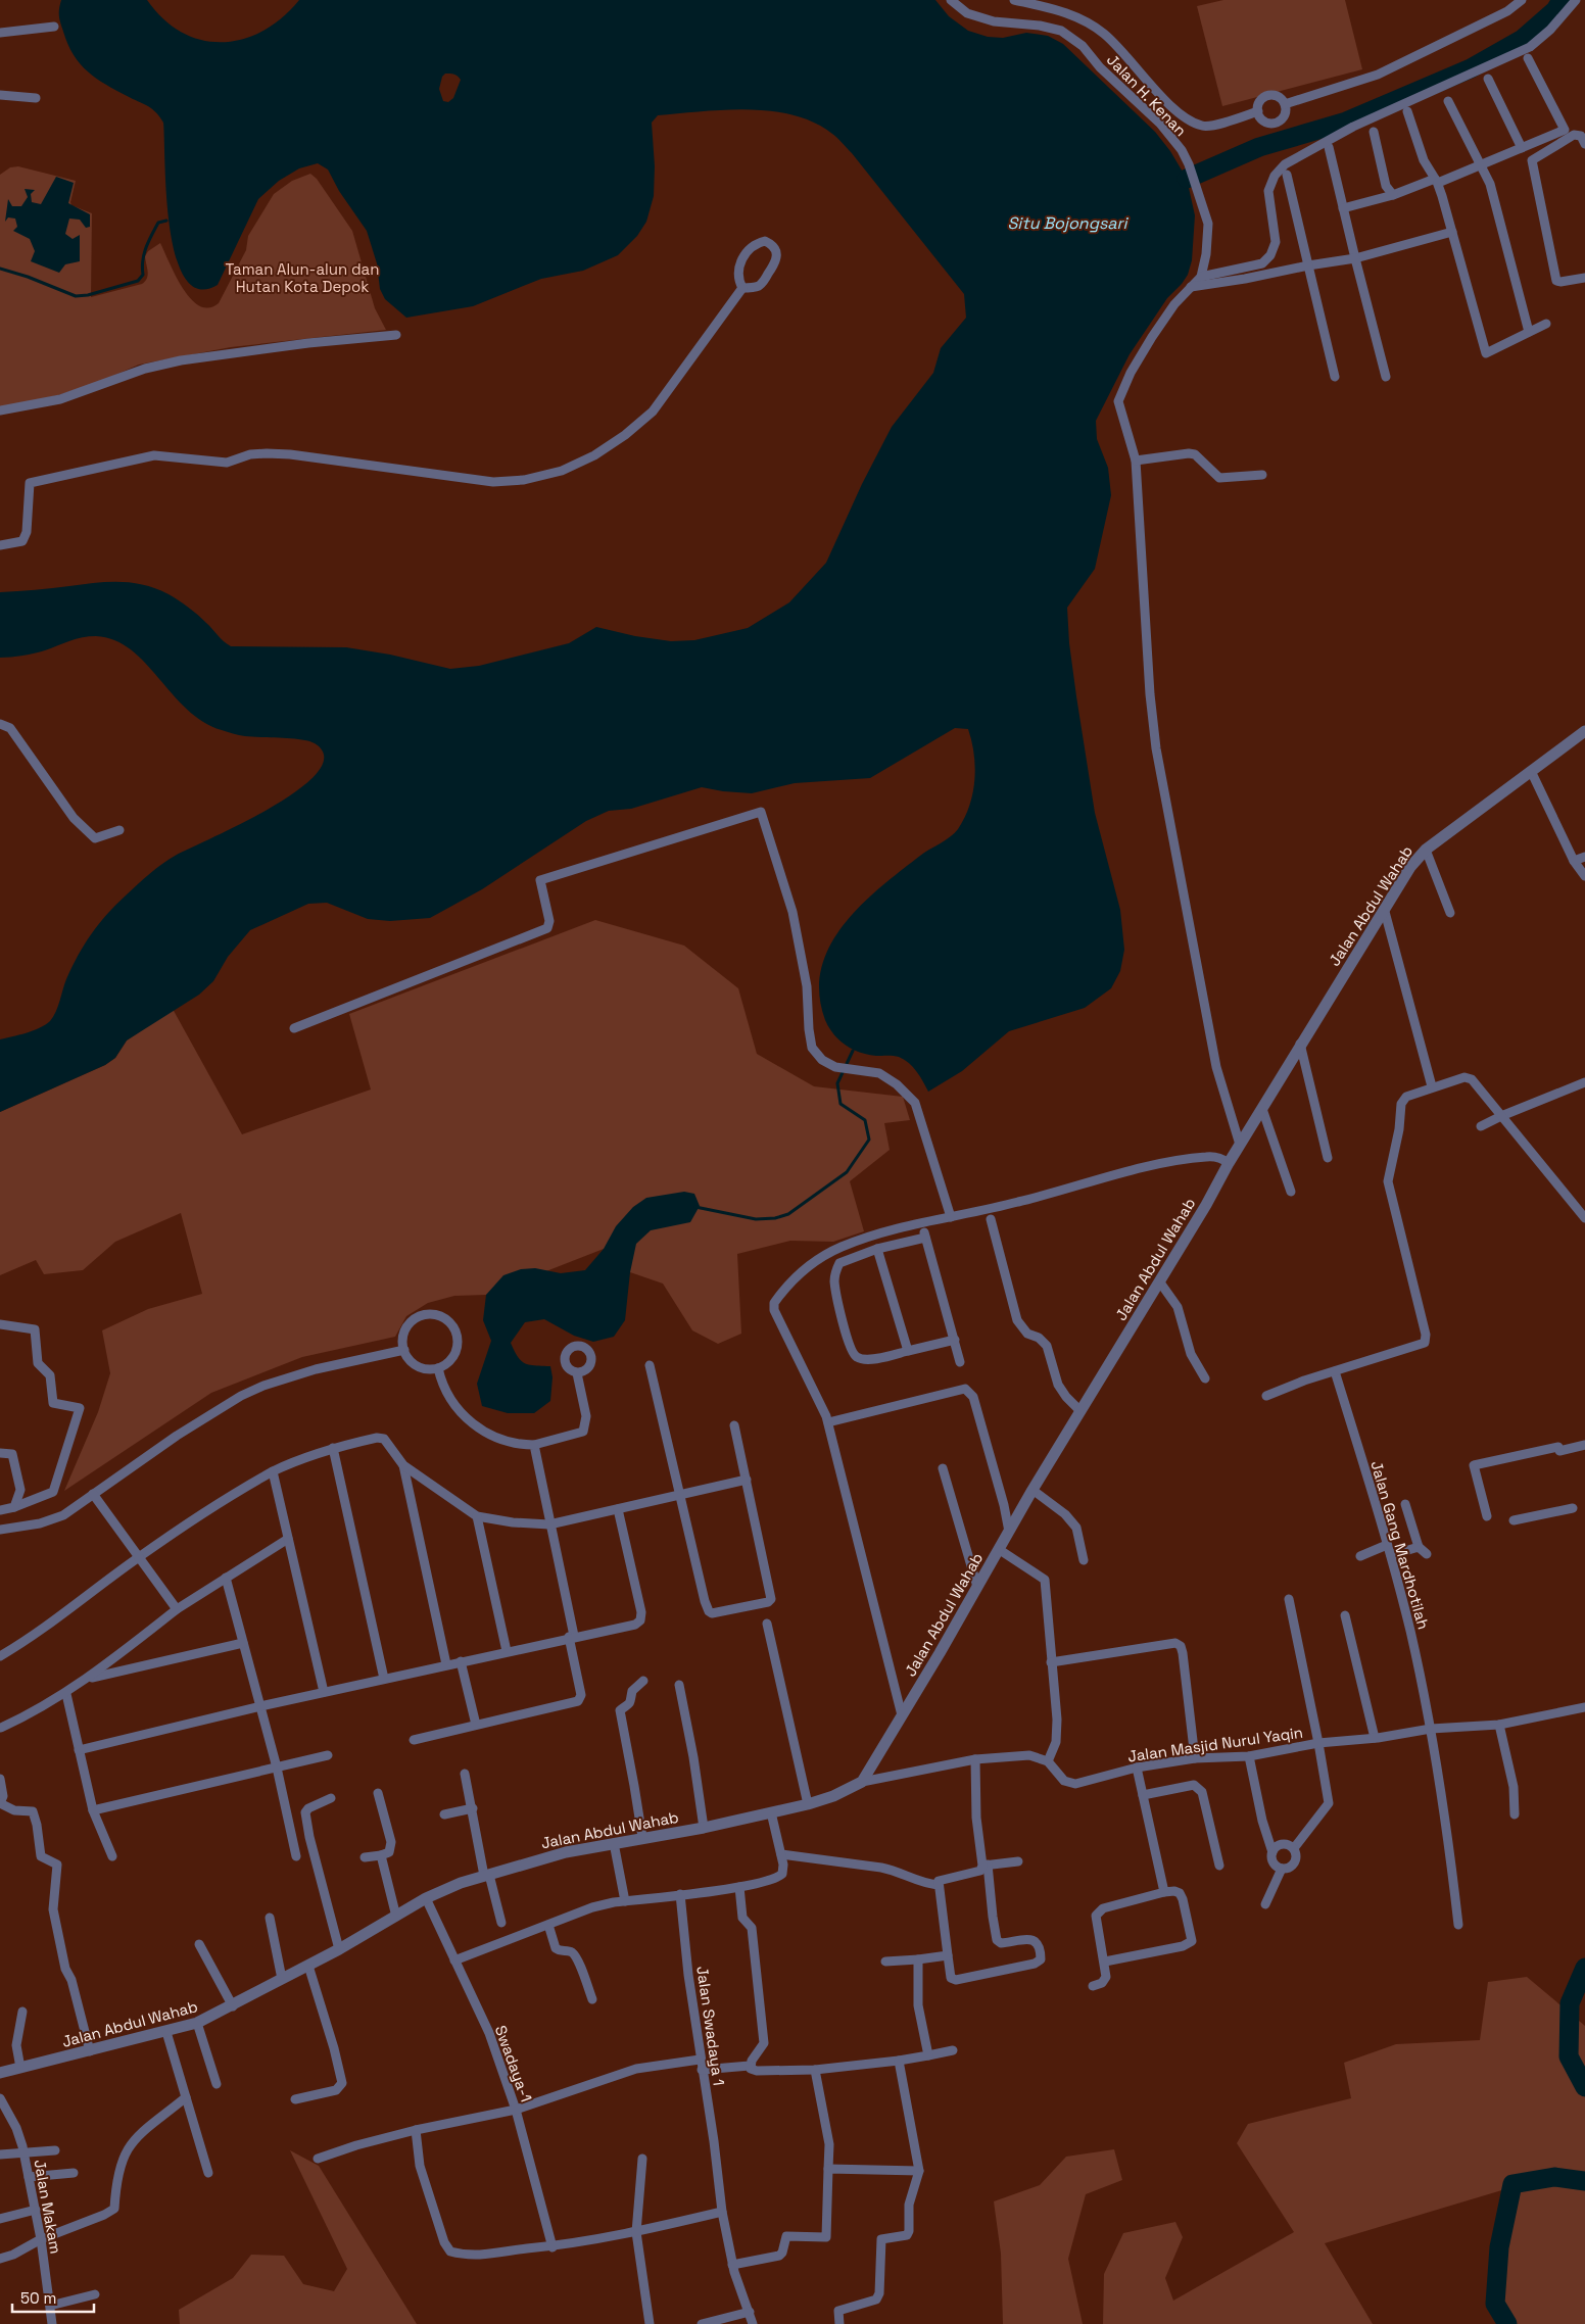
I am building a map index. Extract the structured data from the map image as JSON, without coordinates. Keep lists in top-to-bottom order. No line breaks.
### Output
{"streets":{"street":["Jalan H. Kenan","Jalan Abdul Wahab","Jalan Gang Mardhotilah","Jalan Masjid Nurul Yaqin","Jalan Swadaya 1","Swadaya-1","Jalan Makam"]},"crossings":[["Jalan Abdul Wahab","Swadaya-1"],["Jalan Gang Mardhotilah","Jalan Masjid Nurul Yaqin"]],"water":["Situ Bojongsari"],"parks":["Taman Alun-alun dan Hutan Kota Depok"],"scale_bar":"50 m"}
